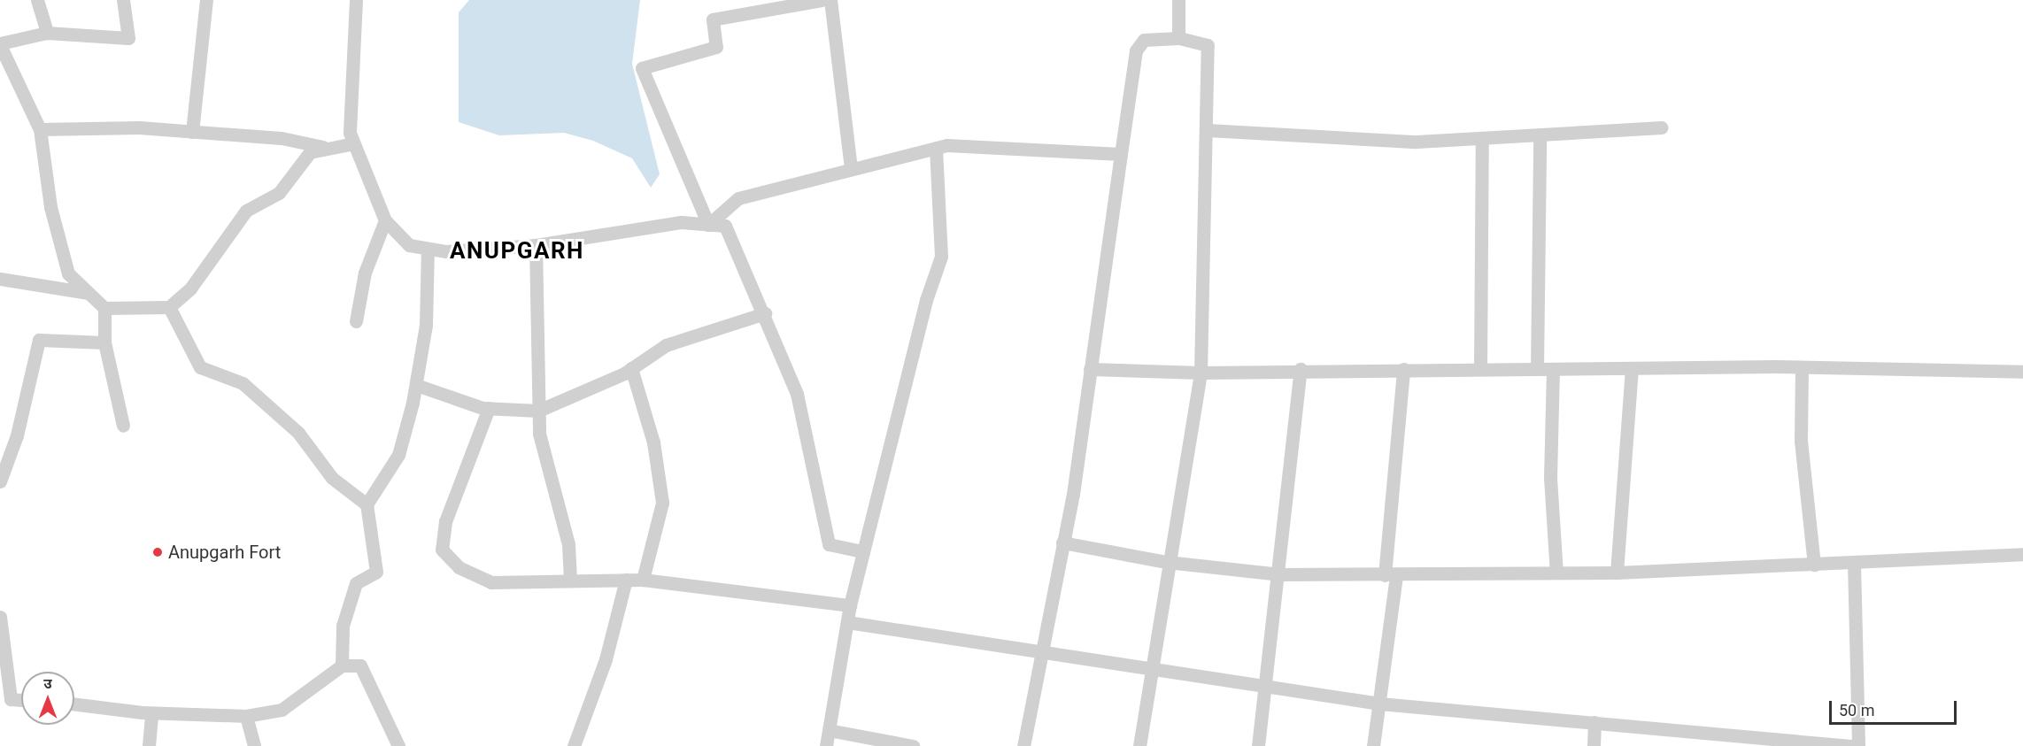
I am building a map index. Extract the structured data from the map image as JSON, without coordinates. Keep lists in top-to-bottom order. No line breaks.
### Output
{"districts":["ANUPGARH"],"places":["Anupgarh Fort"],"scale_bar":"50 m","north":"top"}
